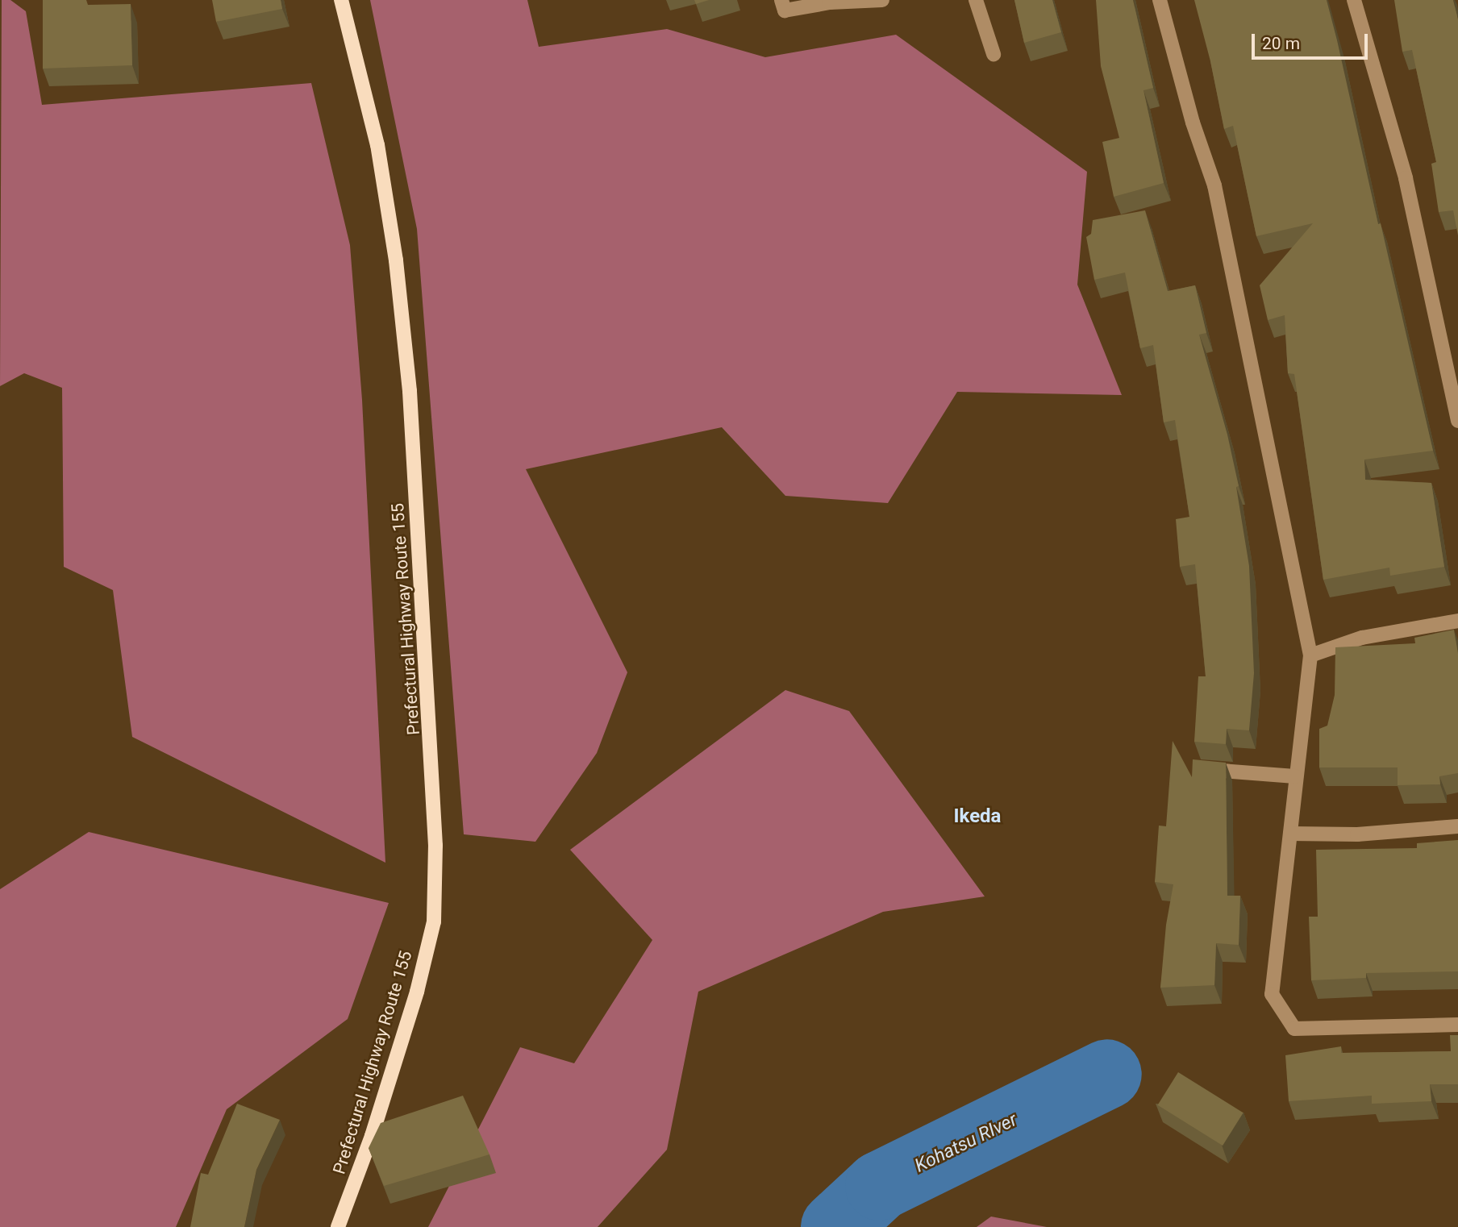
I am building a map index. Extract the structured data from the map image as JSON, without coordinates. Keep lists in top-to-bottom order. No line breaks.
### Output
{"streets":{"main road":["Prefectural Highway Route 155"]},"districts":["Ikeda"],"water":["Kohatsu RIver"],"scale_bar":"20 m"}
